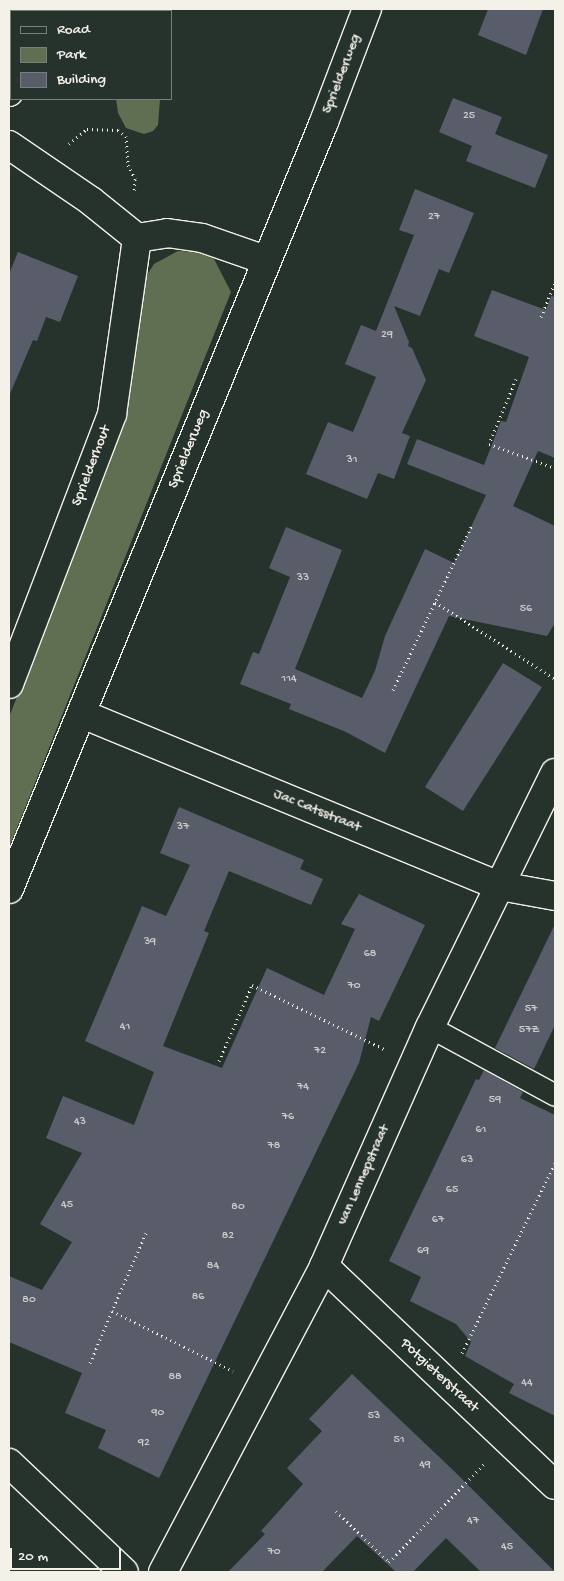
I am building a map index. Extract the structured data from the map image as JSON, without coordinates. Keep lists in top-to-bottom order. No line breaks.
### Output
{"streets":{"street":["Sprielderweg","Sprielderhout","Jac Catsstraat","van Lennepstraat","Potgieterstraat"]},"crossings":[["Sprielderweg","Jac Catsstraat"],["Jac Catsstraat","van Lennepstraat"],["van Lennepstraat","Potgieterstraat"]],"house_numbers":["25","27","29","31","33","56","114","37","39","68","70","57","41","57Z","72","74","59","76","43","61","78","63","65","45","80","67","82","69","84","86","80","88","44","90","53","51","92","49","47","45","70"],"legend":["Road","Park","Building"],"scale_bar":"20 m"}
